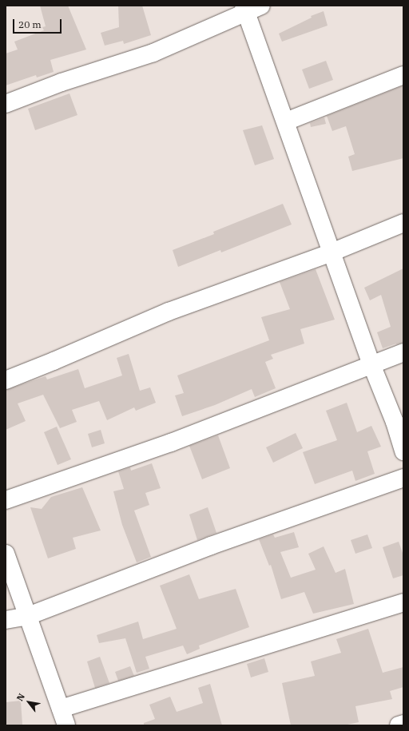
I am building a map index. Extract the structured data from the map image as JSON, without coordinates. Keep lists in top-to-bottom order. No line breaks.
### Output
{"scale_bar":"20 m","north":"top left"}
